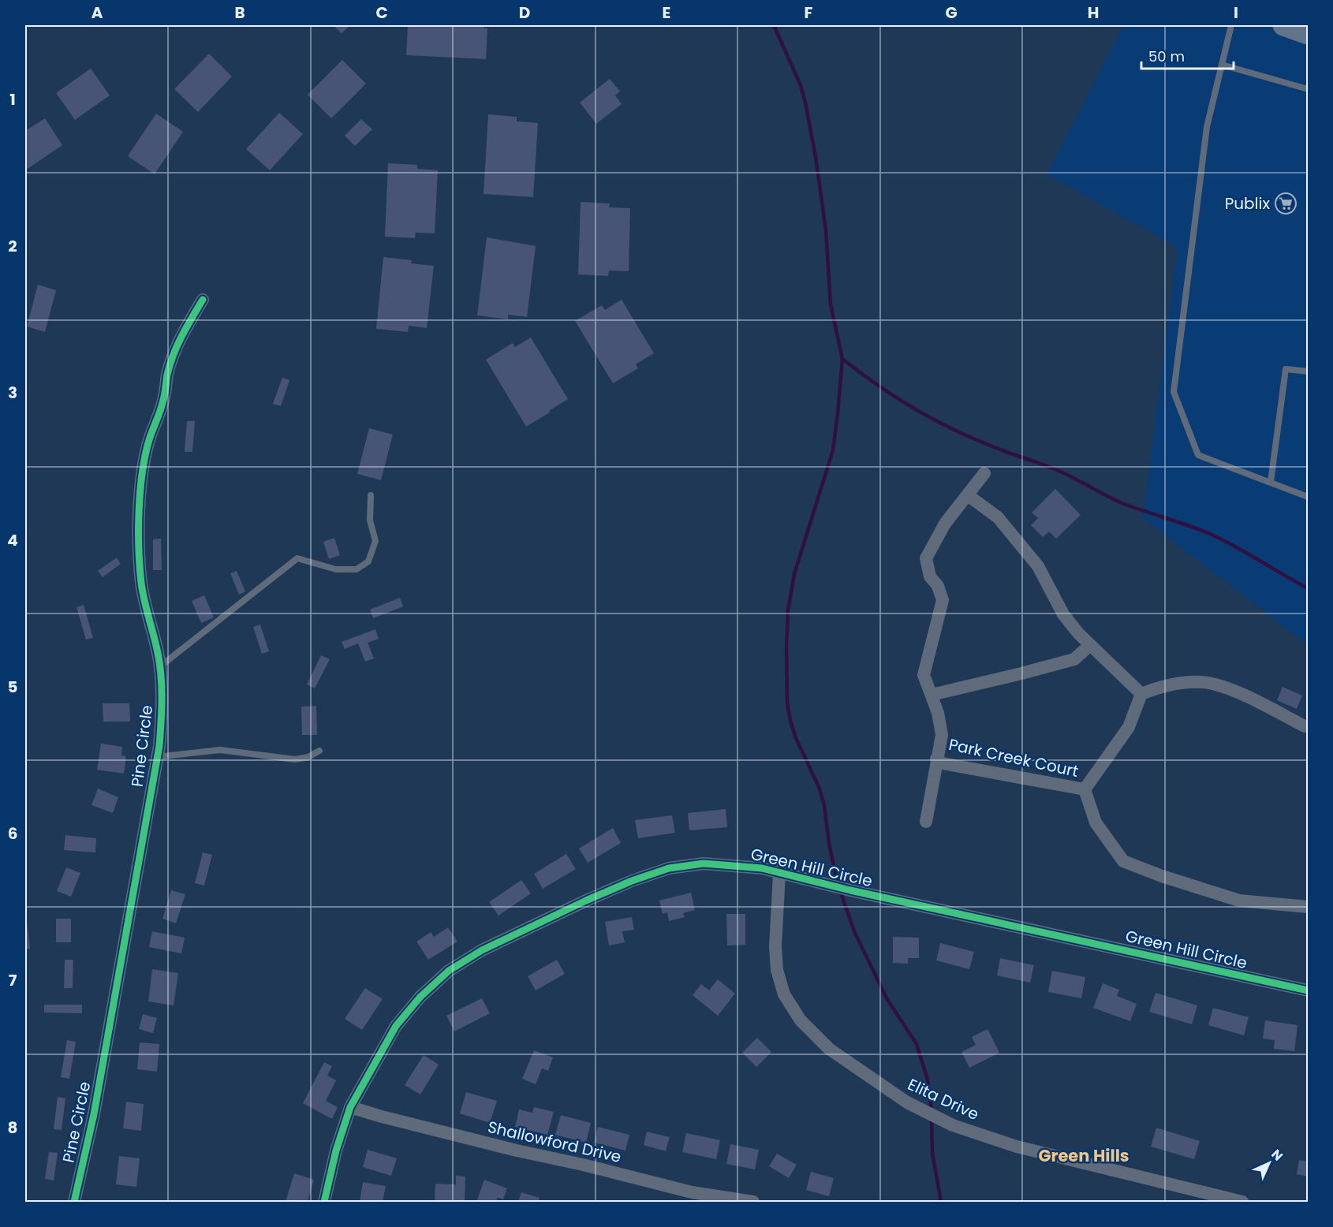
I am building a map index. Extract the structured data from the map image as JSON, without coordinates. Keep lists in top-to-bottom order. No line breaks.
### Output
{"streets":{"street":["Pine Circle","Park Creek Court","Green Hill Circle","Elita Drive","Shallowford Drive"]},"crossings":[["Green Hill Circle","Elita Drive"],["Green Hill Circle","Shallowford Drive"]],"districts":["Green Hills"],"places":{"supermarket":["Publix"]},"scale_bar":"50 m","north":"top right","grid":{"columns":["A","B","C","D","E","F","G","H","I"],"rows":["1","2","3","4","5","6","7","8"]}}
